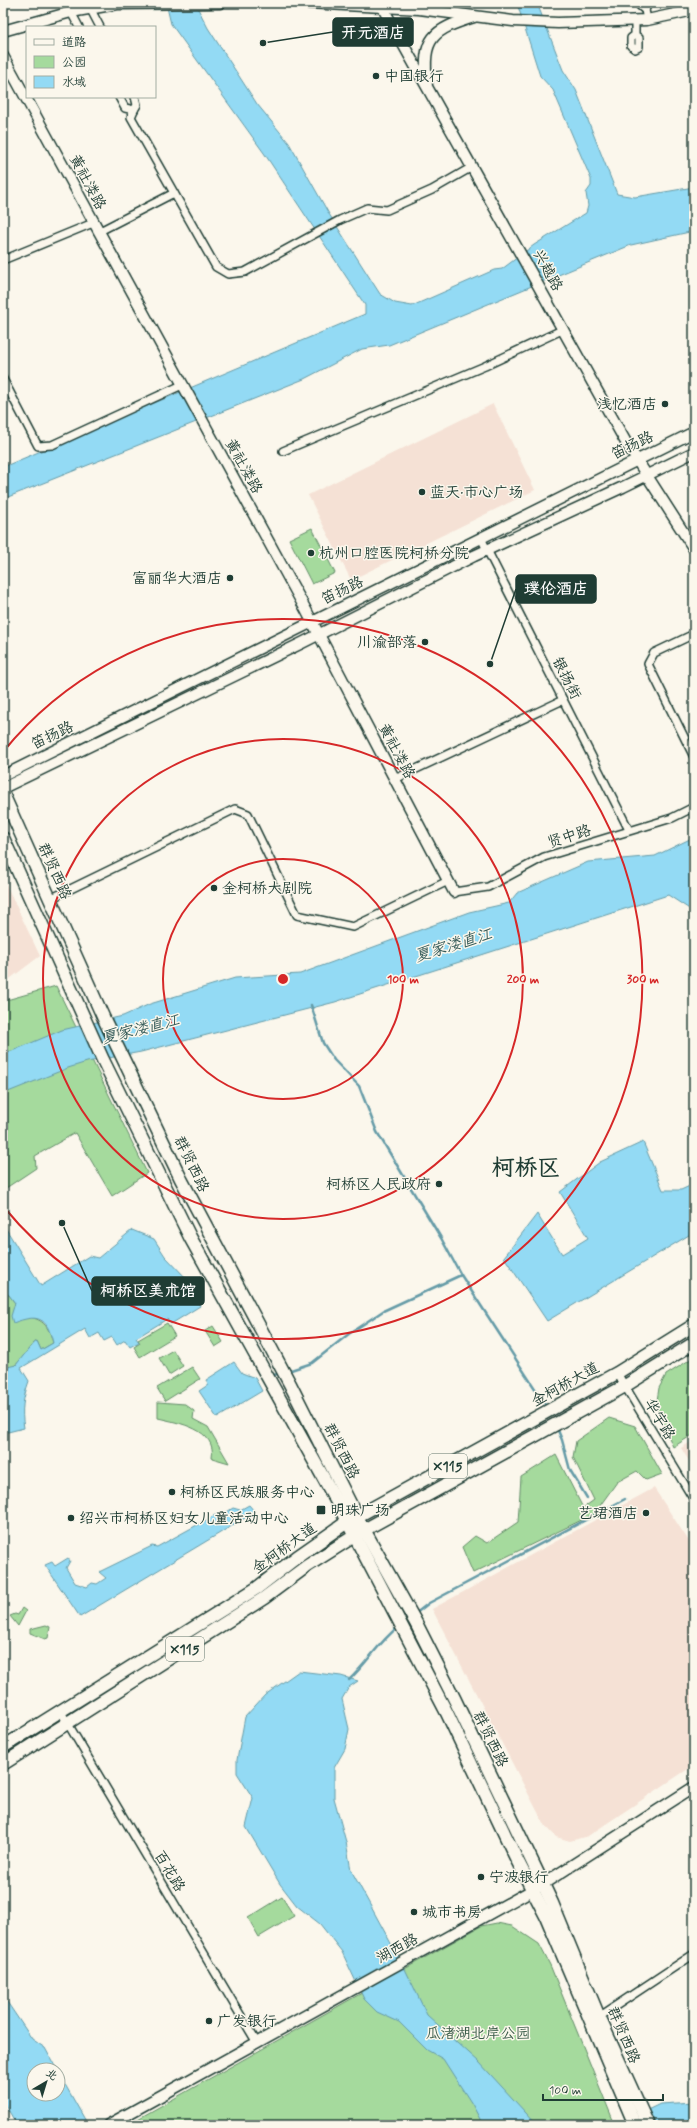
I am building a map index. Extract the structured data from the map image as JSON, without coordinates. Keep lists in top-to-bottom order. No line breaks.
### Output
{"streets":{"main road":["群贤西路","金柯桥大道","X115"],"street":["黄社溇路","兴越路","笛扬路","银扬街","贤中路","华宇路","百花路","湖西路"]},"crossings":[["黄社溇路","笛扬路"],["黄社溇路","贤中路"],["兴越路","笛扬路"],["笛扬路","银扬街"],["银扬街","贤中路"],["群贤西路","金柯桥大道"],["群贤西路","湖西路"],["金柯桥大道","华宇路"],["金柯桥大道","百花路"],["百花路","湖西路"]],"districts":["柯桥区"],"water":["夏家溇直江"],"parks":["瓜渚湖北岸公园"],"places":{"other":["开元酒店","中国银行","浅忆酒店","蓝天·市心广场","杭州口腔医院柯桥分院","富丽华大酒店","川渝部落","璞伦酒店","金柯桥大剧院","柯桥区人民政府","柯桥区美术馆","柯桥区民族服务中心","艺珺酒店","绍兴市柯桥区妇女儿童活动中心","宁波银行","城市书房","广发银行"],"transit":["明珠广场"]},"legend":["道路","公园","水域"],"scale_bar":"100 m","north":"top right","rings":["100 m","200 m","300 m"]}
